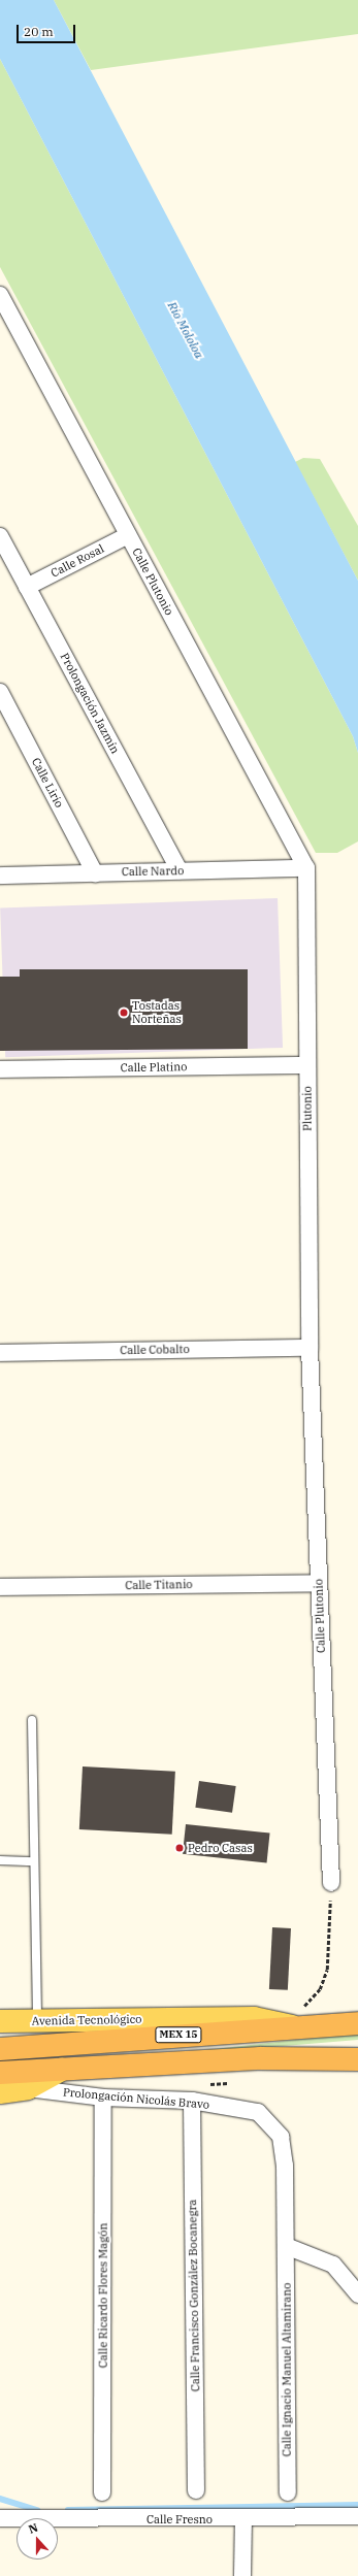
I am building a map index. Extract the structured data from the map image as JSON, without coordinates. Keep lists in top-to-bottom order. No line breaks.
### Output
{"streets":{"highway":["Avenida Tecnológico","MEX 15"],"street":["Calle Rosal","Calle Plutonio","Prolongación Jazmín","Calle Lirio","Calle Nardo","Calle Platino","Plutonio","Calle Cobalto","Calle Titanio","Prolongación Nicolás Bravo","Calle Ricardo Flores Magón","Calle Francisco González Bocanegra","Calle Ignacio Manuel Altamirano","Calle Fresno"]},"crossings":[["Calle Rosal","Calle Plutonio"],["Calle Rosal","Prolongación Jazmín"],["Calle Plutonio","Calle Nardo"],["Calle Plutonio","Plutonio"],["Calle Plutonio","Calle Cobalto"],["Calle Plutonio","Calle Titanio"],["Prolongación Jazmín","Calle Nardo"],["Calle Lirio","Calle Nardo"],["Calle Nardo","Plutonio"],["Calle Platino","Plutonio"],["Plutonio","Calle Cobalto"],["Prolongación Nicolás Bravo","Calle Ricardo Flores Magón"],["Prolongación Nicolás Bravo","Calle Francisco González Bocanegra"],["Prolongación Nicolás Bravo","Calle Ignacio Manuel Altamirano"]],"water":["Río Mololoa"],"places":["Tostadas Norteñas","Pedro Casas"],"scale_bar":"20 m","north":"top"}
